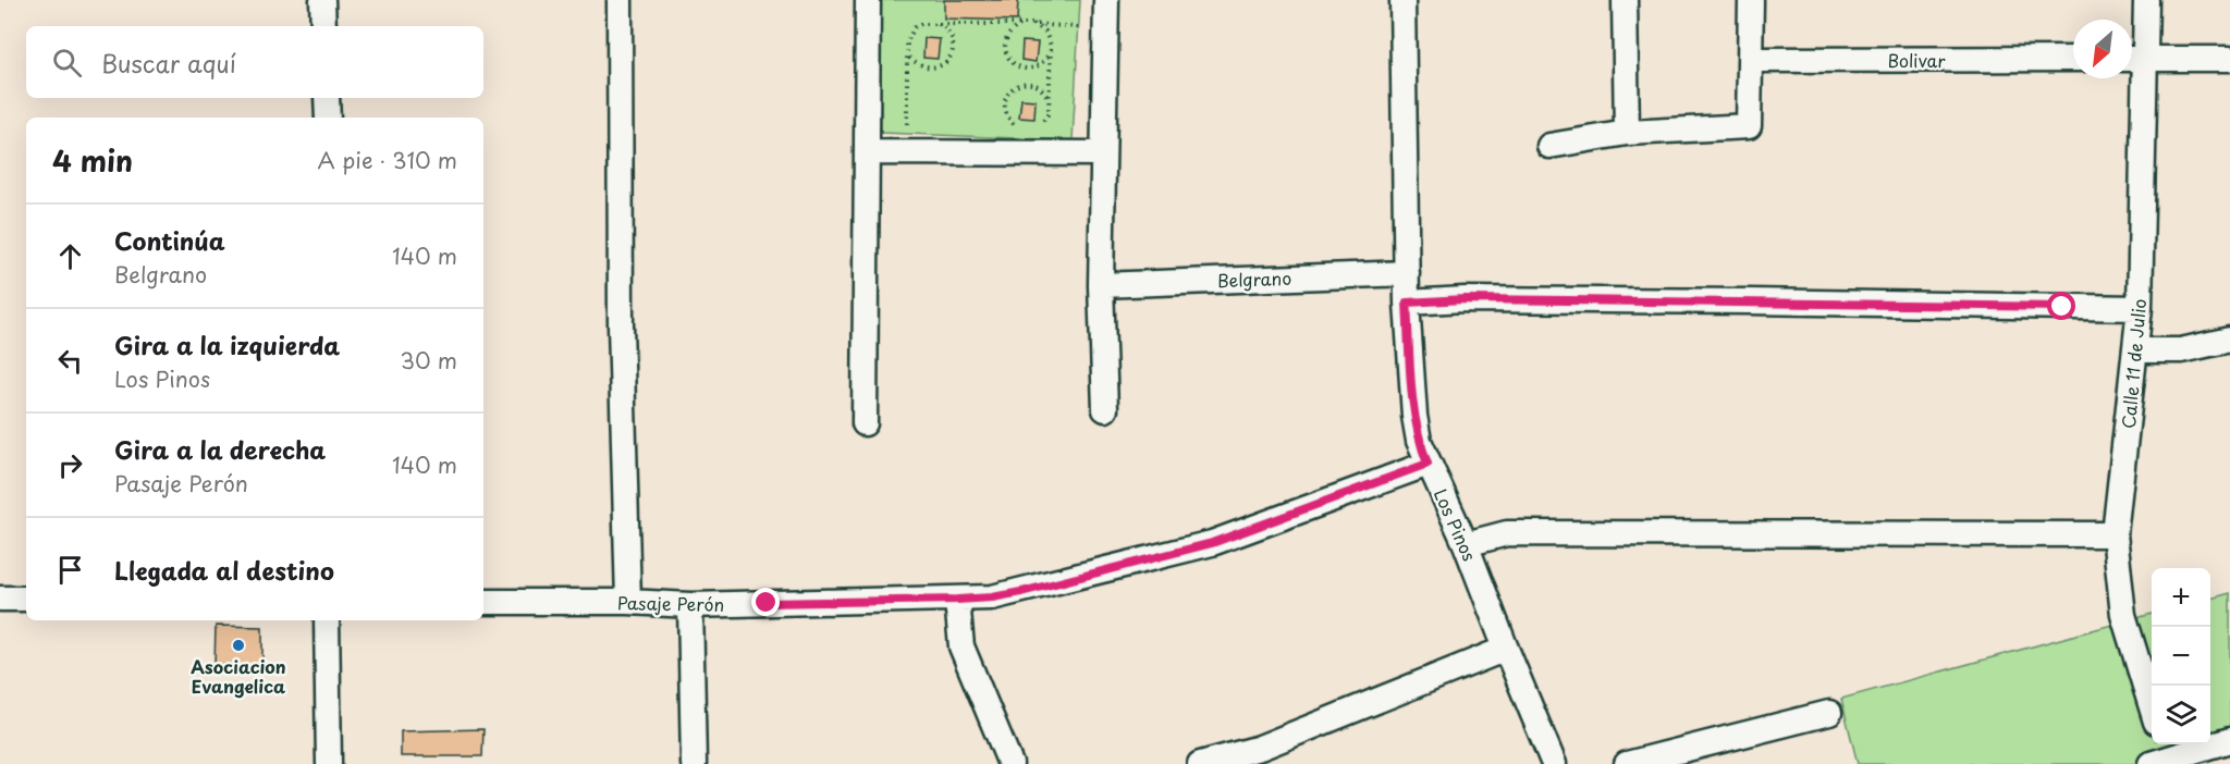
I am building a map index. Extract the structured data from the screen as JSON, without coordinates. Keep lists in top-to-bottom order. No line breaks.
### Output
{"streets":{"street":["Bolivar","Belgrano","Calle 11 de Julio","Los Pinos","Pasaje Perón"]},"crossings":[["Belgrano","Los Pinos"],["Los Pinos","Pasaje Perón"]],"places":["Asociacion Evangelica"],"north":"bottom left","page":{"search":"Buscar aquí","heading":["4 min","A pie · 310 m"],"list":[["Continúa","Belgrano","140 m"],["Gira a la izquierda","Los Pinos","30 m"],["Gira a la derecha","Pasaje Perón","140 m"],"Llegada al destino"],"map_buttons":["+","−"]}}
